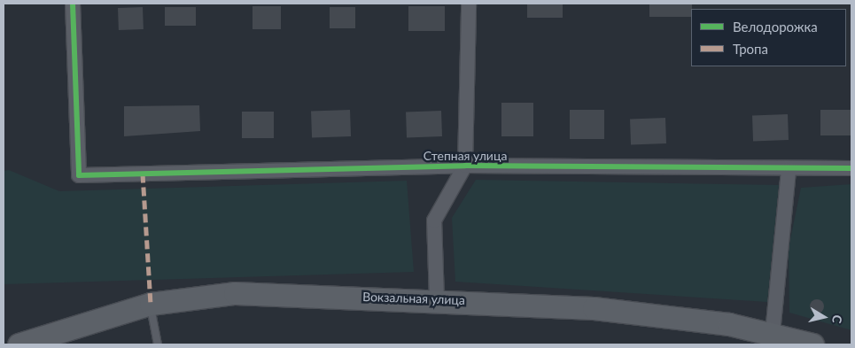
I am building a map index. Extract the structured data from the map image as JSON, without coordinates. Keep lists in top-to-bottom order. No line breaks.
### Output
{"streets":{"main road":["Вокзальная улица"],"street":["Степная улица"]},"legend":["Велодорожка","Тропа"],"north":"right"}
